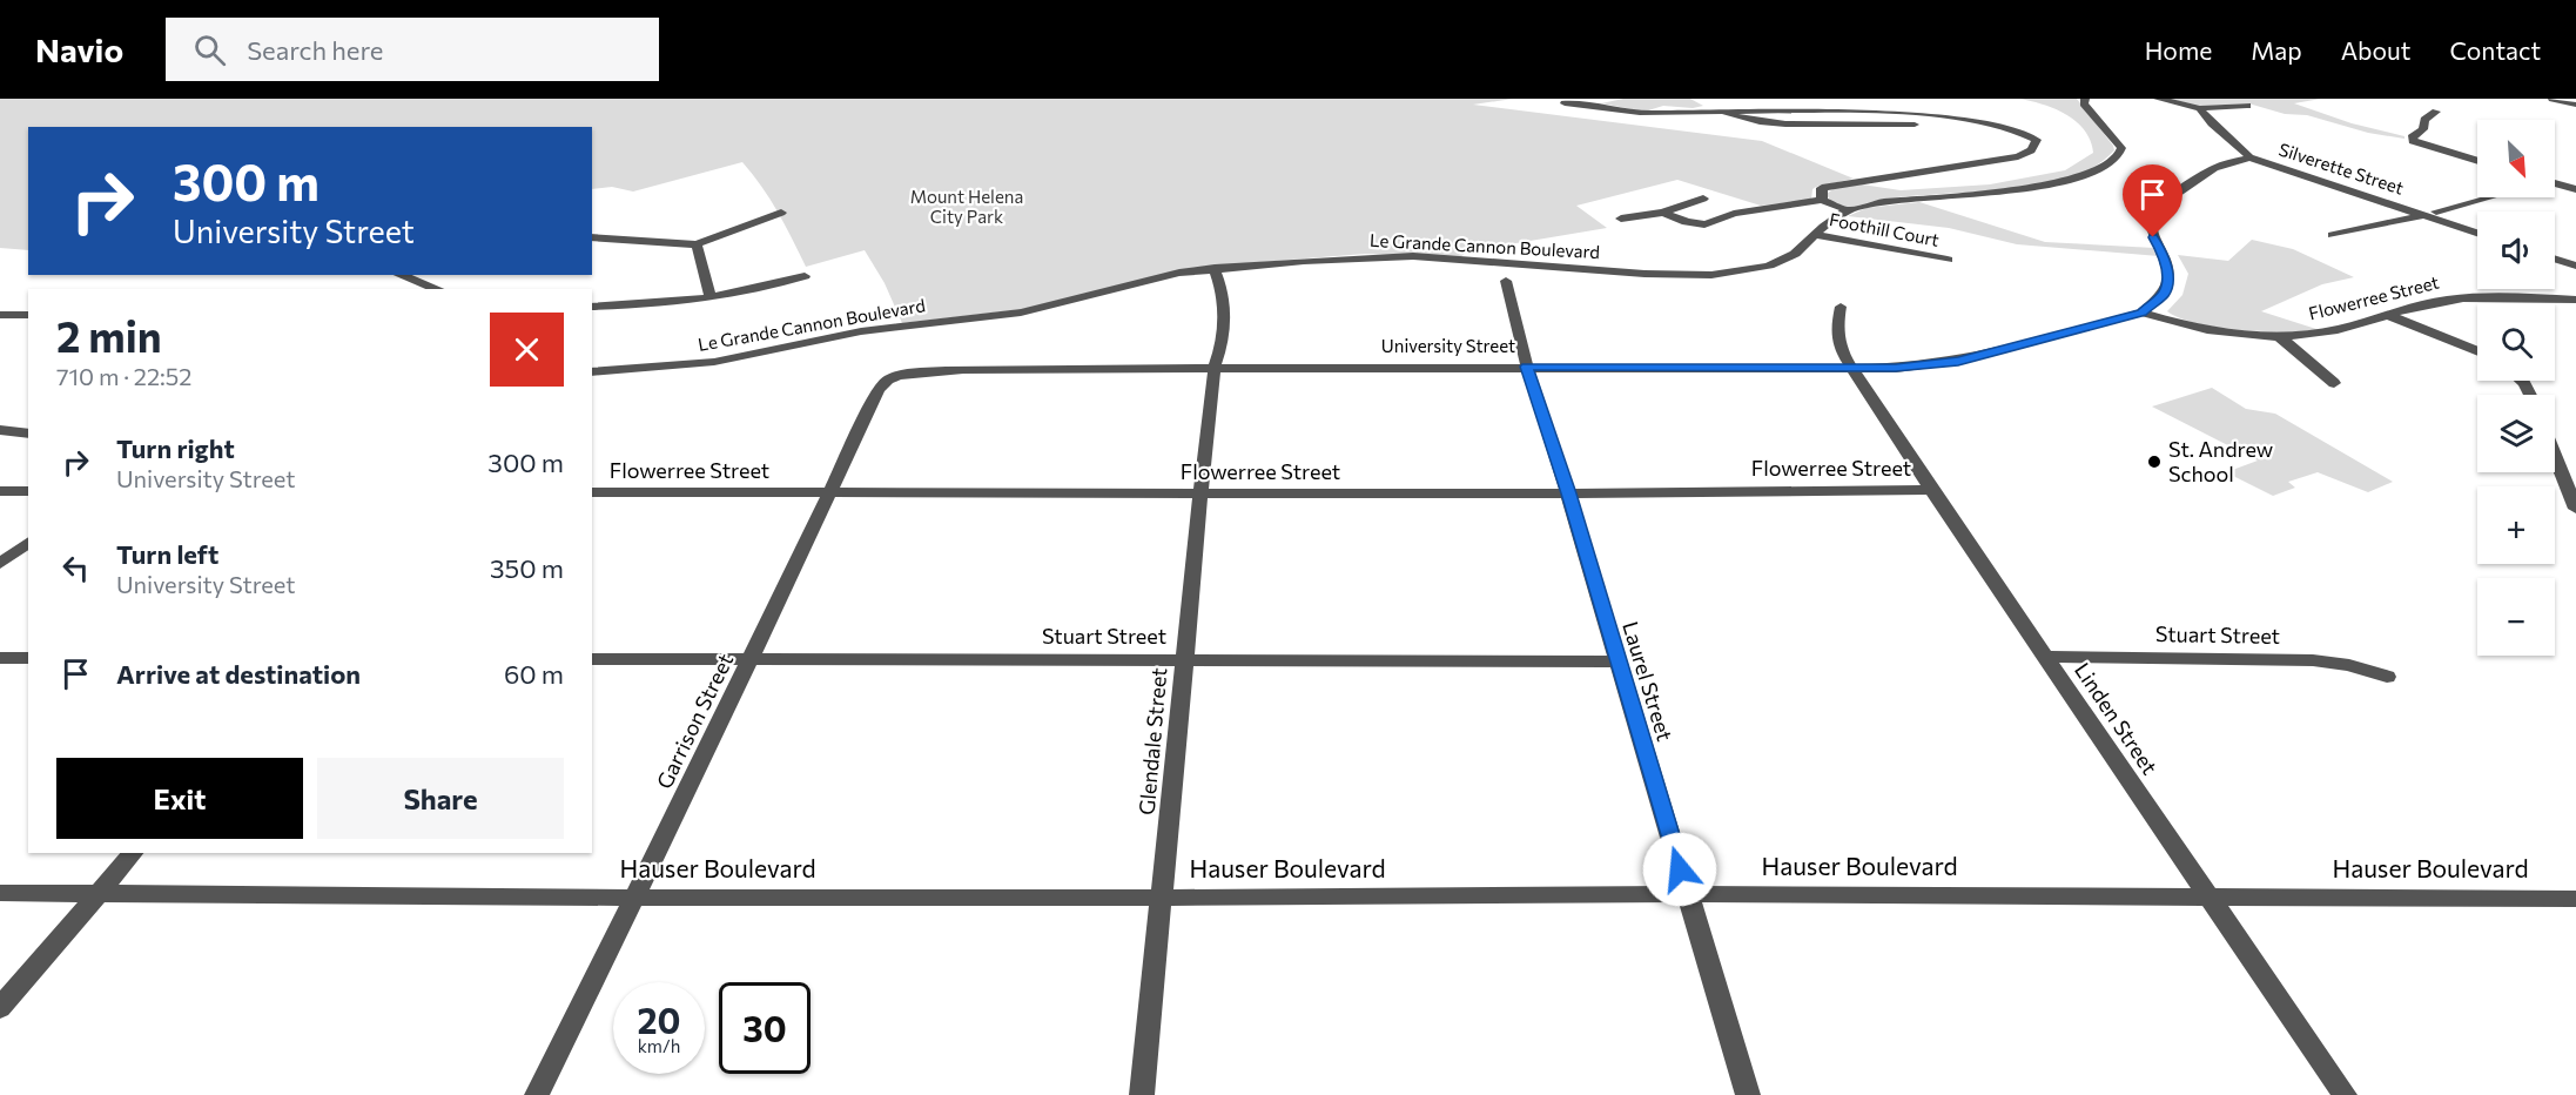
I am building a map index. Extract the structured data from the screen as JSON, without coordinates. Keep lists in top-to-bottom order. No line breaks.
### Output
{"streets":{"street":["Silverette Street","Foothill Court","Le Grande Cannon Boulevard","Flowerree Street","University Street","Stuart Street","Laurel Street","Linden Street","Garrison Street","Glendale Street","Hauser Boulevard"]},"crossings":[["Foothill Court","Le Grande Cannon Boulevard"],["Le Grande Cannon Boulevard","Glendale Street"],["Flowerree Street","University Street"],["Flowerree Street","Laurel Street"],["Flowerree Street","Linden Street"],["Flowerree Street","Garrison Street"],["Flowerree Street","Glendale Street"],["University Street","Laurel Street"],["University Street","Linden Street"],["University Street","Garrison Street"],["University Street","Glendale Street"],["Stuart Street","Laurel Street"],["Stuart Street","Linden Street"],["Stuart Street","Garrison Street"],["Stuart Street","Glendale Street"],["Laurel Street","Hauser Boulevard"],["Linden Street","Hauser Boulevard"],["Garrison Street","Hauser Boulevard"],["Glendale Street","Hauser Boulevard"]],"parks":["Mount Helena City Park"],"places":["St. Andrew School"],"north":"bottom right","page":{"header":"Navio","search":"Search here","nav":["Home","Map","About","Contact"],"map_buttons":["+","−"],"turn":["300 m","University Street"],"heading":["2 min","710 m · 22:52"],"list":[{"name":"Turn right","note":"University Street","value":"300 m"},{"name":"Turn left","note":"University Street","value":"350 m"},{"name":"Arrive at destination","value":"60 m"}],"buttons":["Exit","Share"],"speed":"20 km/h","limit":"30"}}
